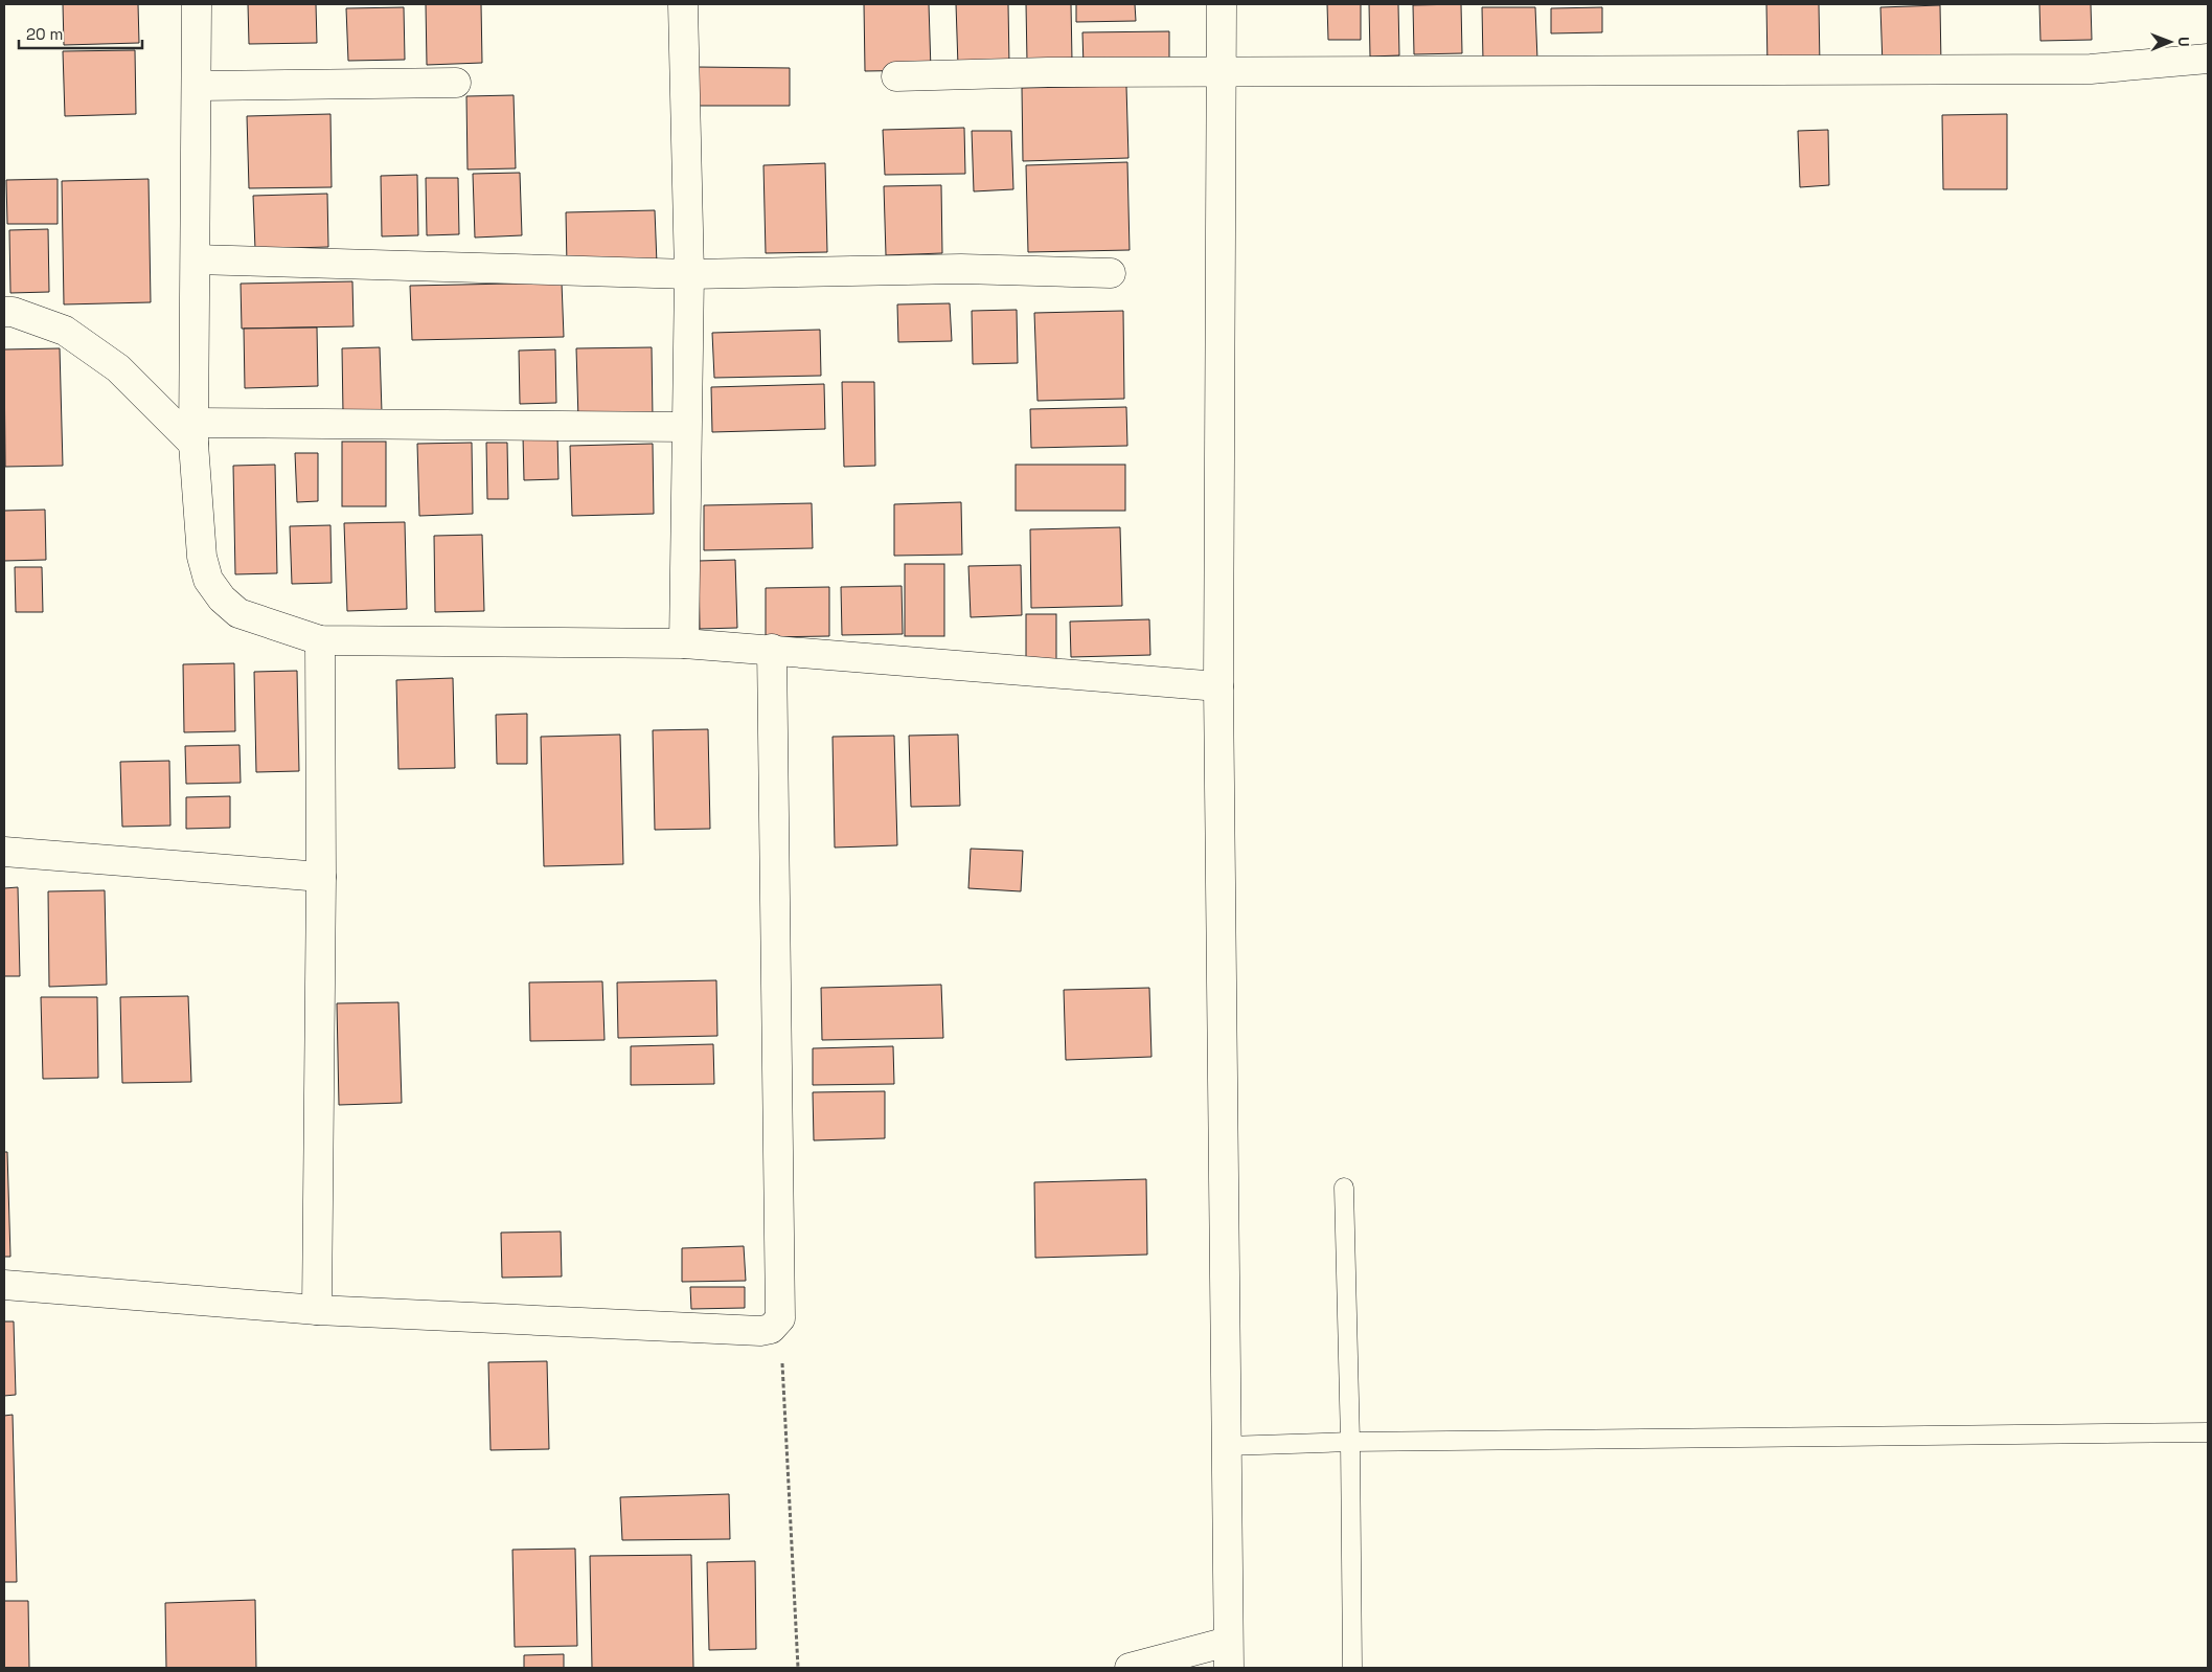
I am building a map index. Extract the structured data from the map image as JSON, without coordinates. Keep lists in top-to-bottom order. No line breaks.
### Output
{"scale_bar":"20 m","north":"right"}
